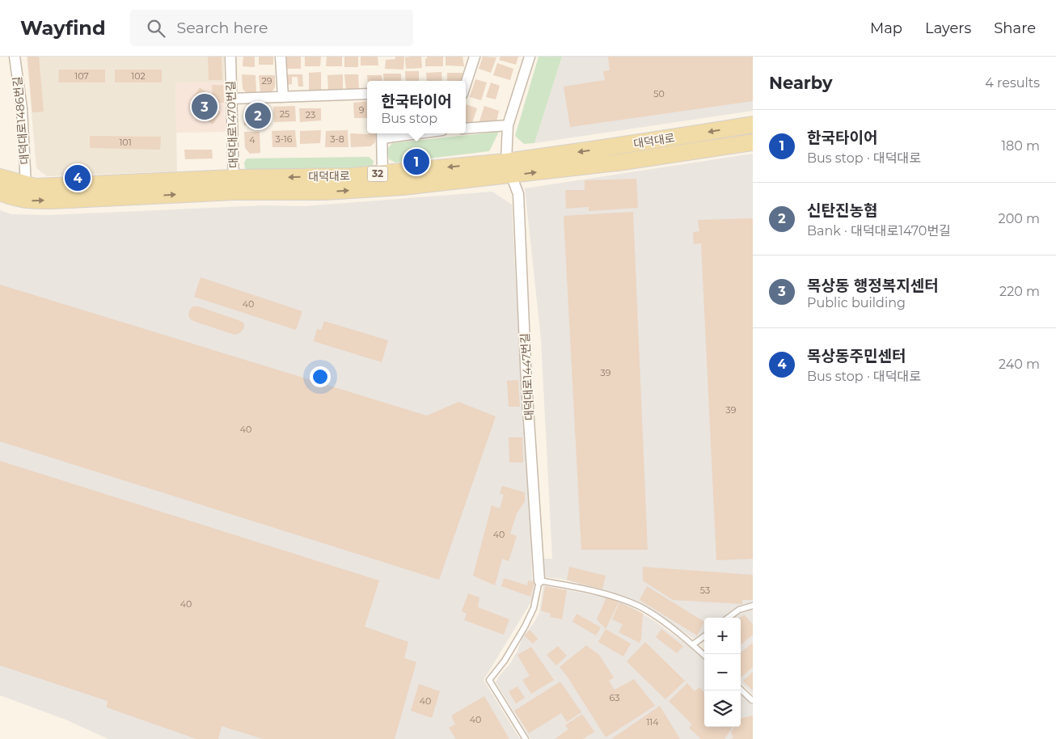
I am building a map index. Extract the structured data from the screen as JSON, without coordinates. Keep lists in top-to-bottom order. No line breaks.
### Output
{"streets":{"main road":["대덕대로","32"],"street":["대덕대로1486번길","대덕대로1470번길","대덕대로1447번길"]},"crossings":[["대덕대로1486번길","대덕대로"],["대덕대로1470번길","대덕대로"],["대덕대로","대덕대로1447번길"]],"house_numbers":["107","102","29","50","9","25","23","3-16","3-8","4","101","40","39","39","40","40","53","40","63","40","40","114"],"page":{"header":"Wayfind","search":"Search here","nav":["Map","Layers","Share"],"heading":["Nearby","4 results"],"popup":["한국타이어","Bus stop"],"pins":["3","2","1","4"],"list":[{"mark":"1","name":"한국타이어","note":"Bus stop · 대덕대로","value":"180 m"},{"mark":"2","name":"신탄진농협","note":"Bank · 대덕대로1470번길","value":"200 m"},{"mark":"3","name":"목상동 행정복지센터","note":"Public building","value":"220 m"},{"mark":"4","name":"목상동주민센터","note":"Bus stop · 대덕대로","value":"240 m"}],"map_buttons":["+","−"]}}
